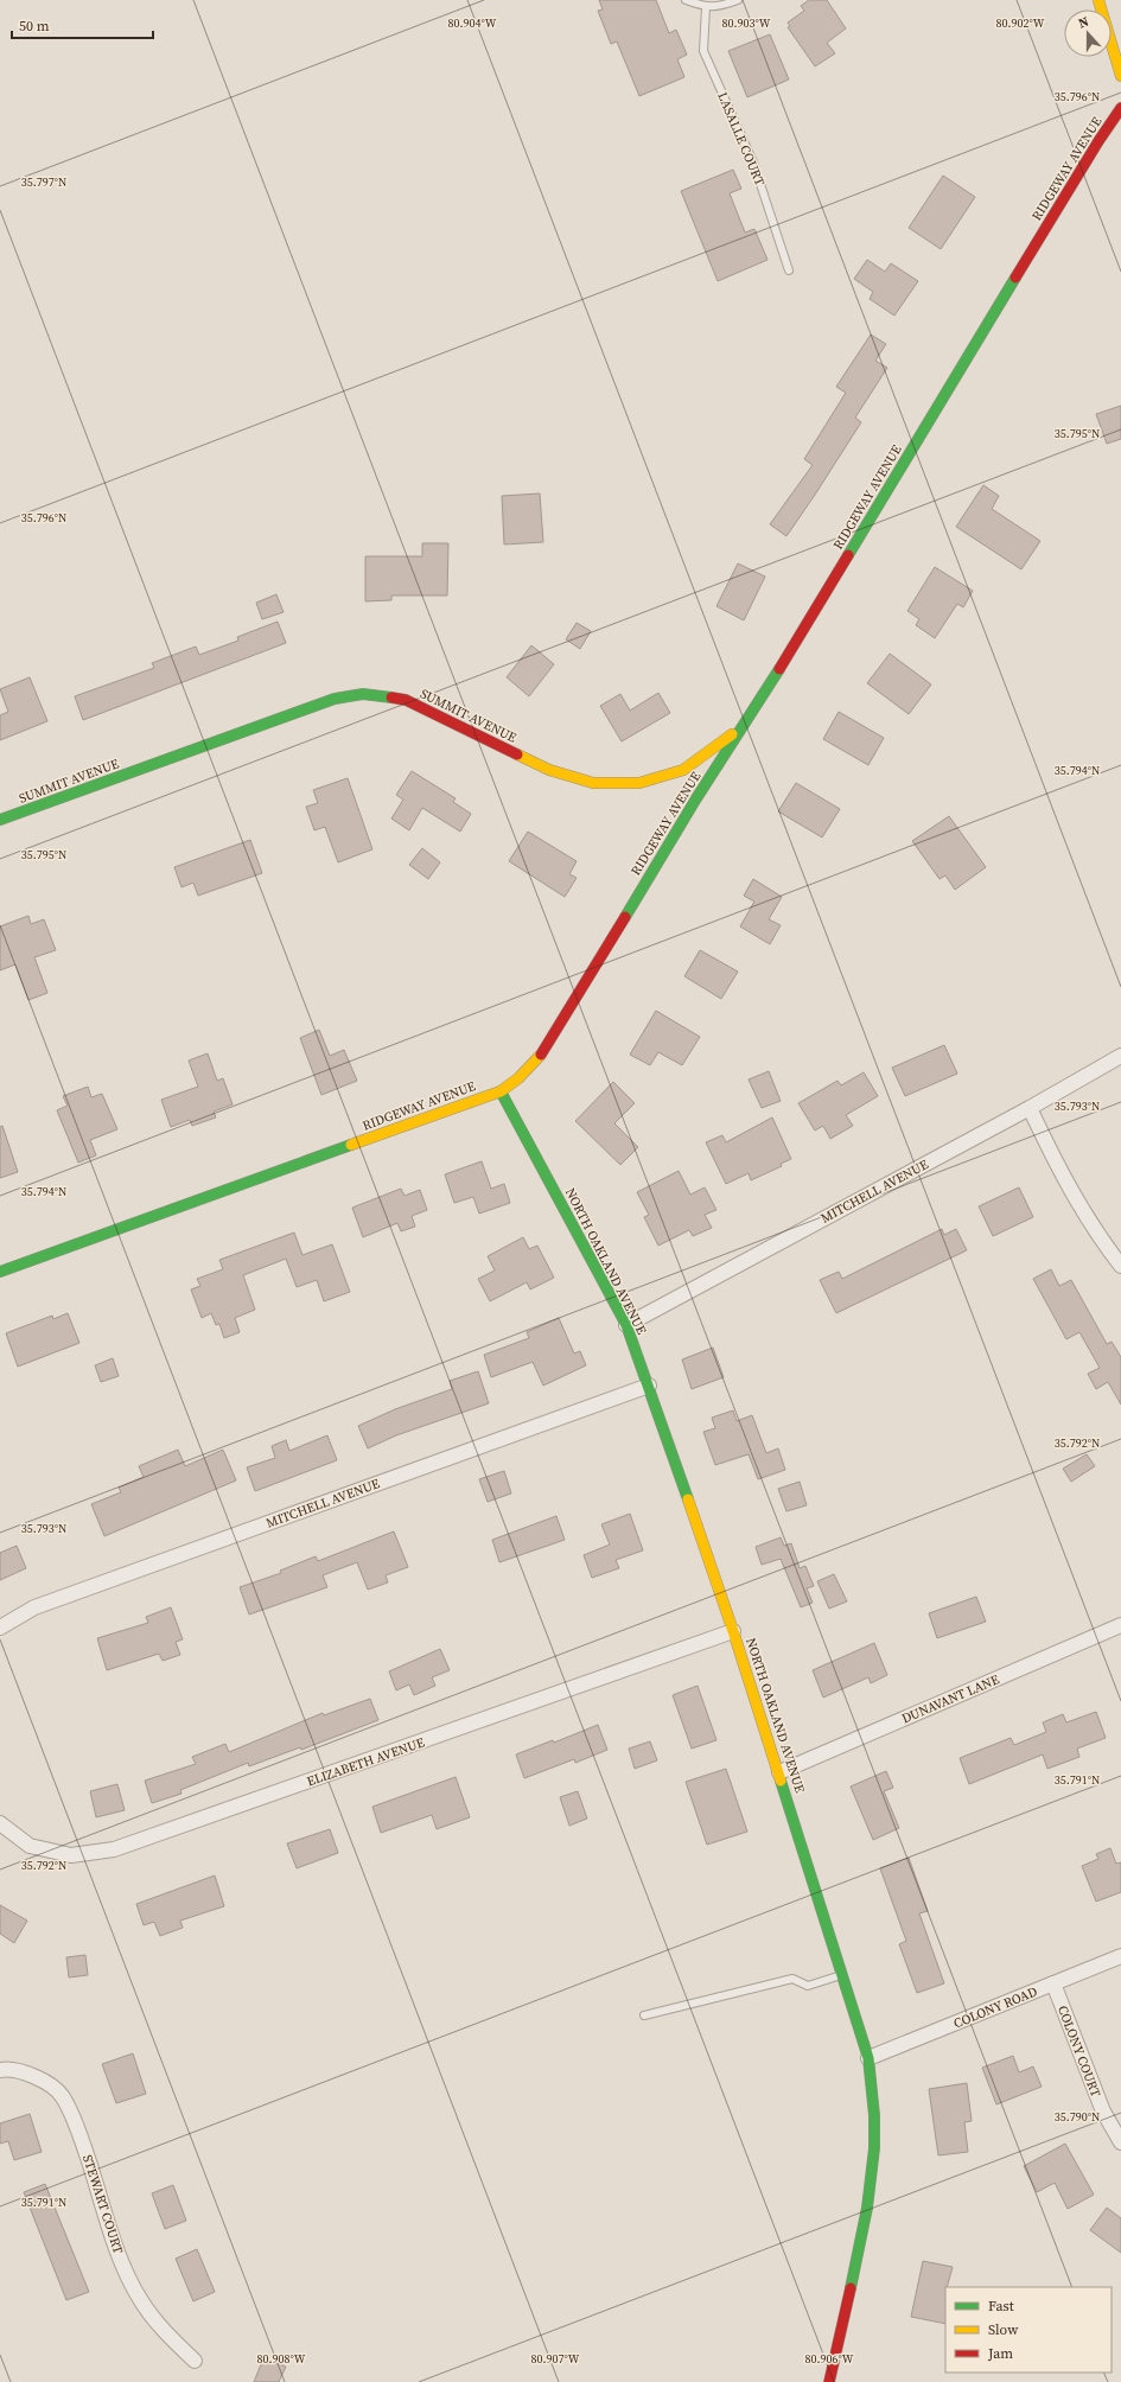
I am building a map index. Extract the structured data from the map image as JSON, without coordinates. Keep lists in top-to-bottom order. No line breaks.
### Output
{"streets":{"street":["RIDGEWAY AVENUE","SUMMIT AVENUE","MITCHELL AVENUE","NORTH OAKLAND AVENUE","DUNAVANT LANE","ELIZABETH AVENUE","COLONY ROAD","COLONY COURT","STEWART COURT"],"lane":["LASALLE COURT"]},"crossings":[["RIDGEWAY AVENUE","SUMMIT AVENUE"],["RIDGEWAY AVENUE","NORTH OAKLAND AVENUE"],["MITCHELL AVENUE","NORTH OAKLAND AVENUE"],["NORTH OAKLAND AVENUE","DUNAVANT LANE"],["NORTH OAKLAND AVENUE","ELIZABETH AVENUE"],["NORTH OAKLAND AVENUE","COLONY ROAD"],["COLONY ROAD","COLONY COURT"]],"legend":["Fast","Slow","Jam"],"scale_bar":"50 m","north":"top","coordinates":["80.904°W","80.903°W","80.902°W","35.796°N","35.797°N","35.795°N","35.794°N","35.793°N","35.792°N","35.791°N","35.790°N","80.908°W","80.907°W","80.906°W"]}
